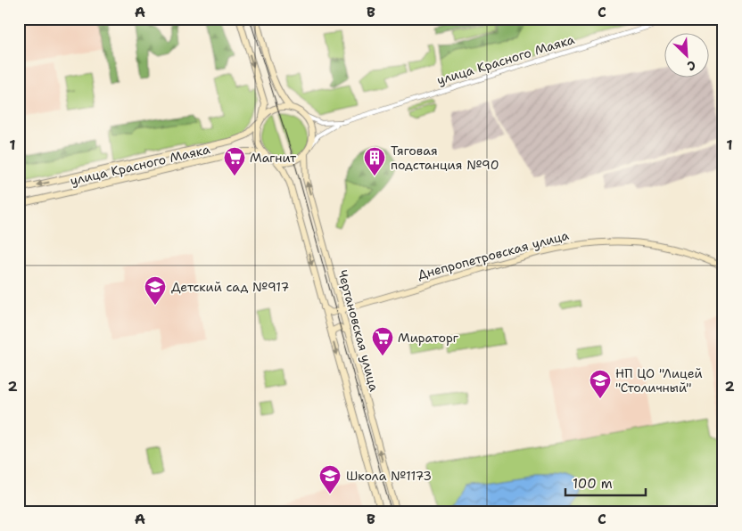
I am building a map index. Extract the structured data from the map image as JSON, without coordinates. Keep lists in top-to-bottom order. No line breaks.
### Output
{"streets":{"main road":["улица Красного Маяка","Днепропетровская улица","Чертановская улица"]},"crossings":[["улица Красного Маяка","Чертановская улица"],["Днепропетровская улица","Чертановская улица"]],"places":{"supermarket":["Магнит","Мираторг"],"building":["Тяговая подстанция №90"],"school or university":["Детский сад №917","НП ЦО \"Лицей \"Столичный\"","Школа №1173"]},"scale_bar":"100 m","north":"bottom right","grid":{"columns":["A","B","C"],"rows":["1","2"]}}
